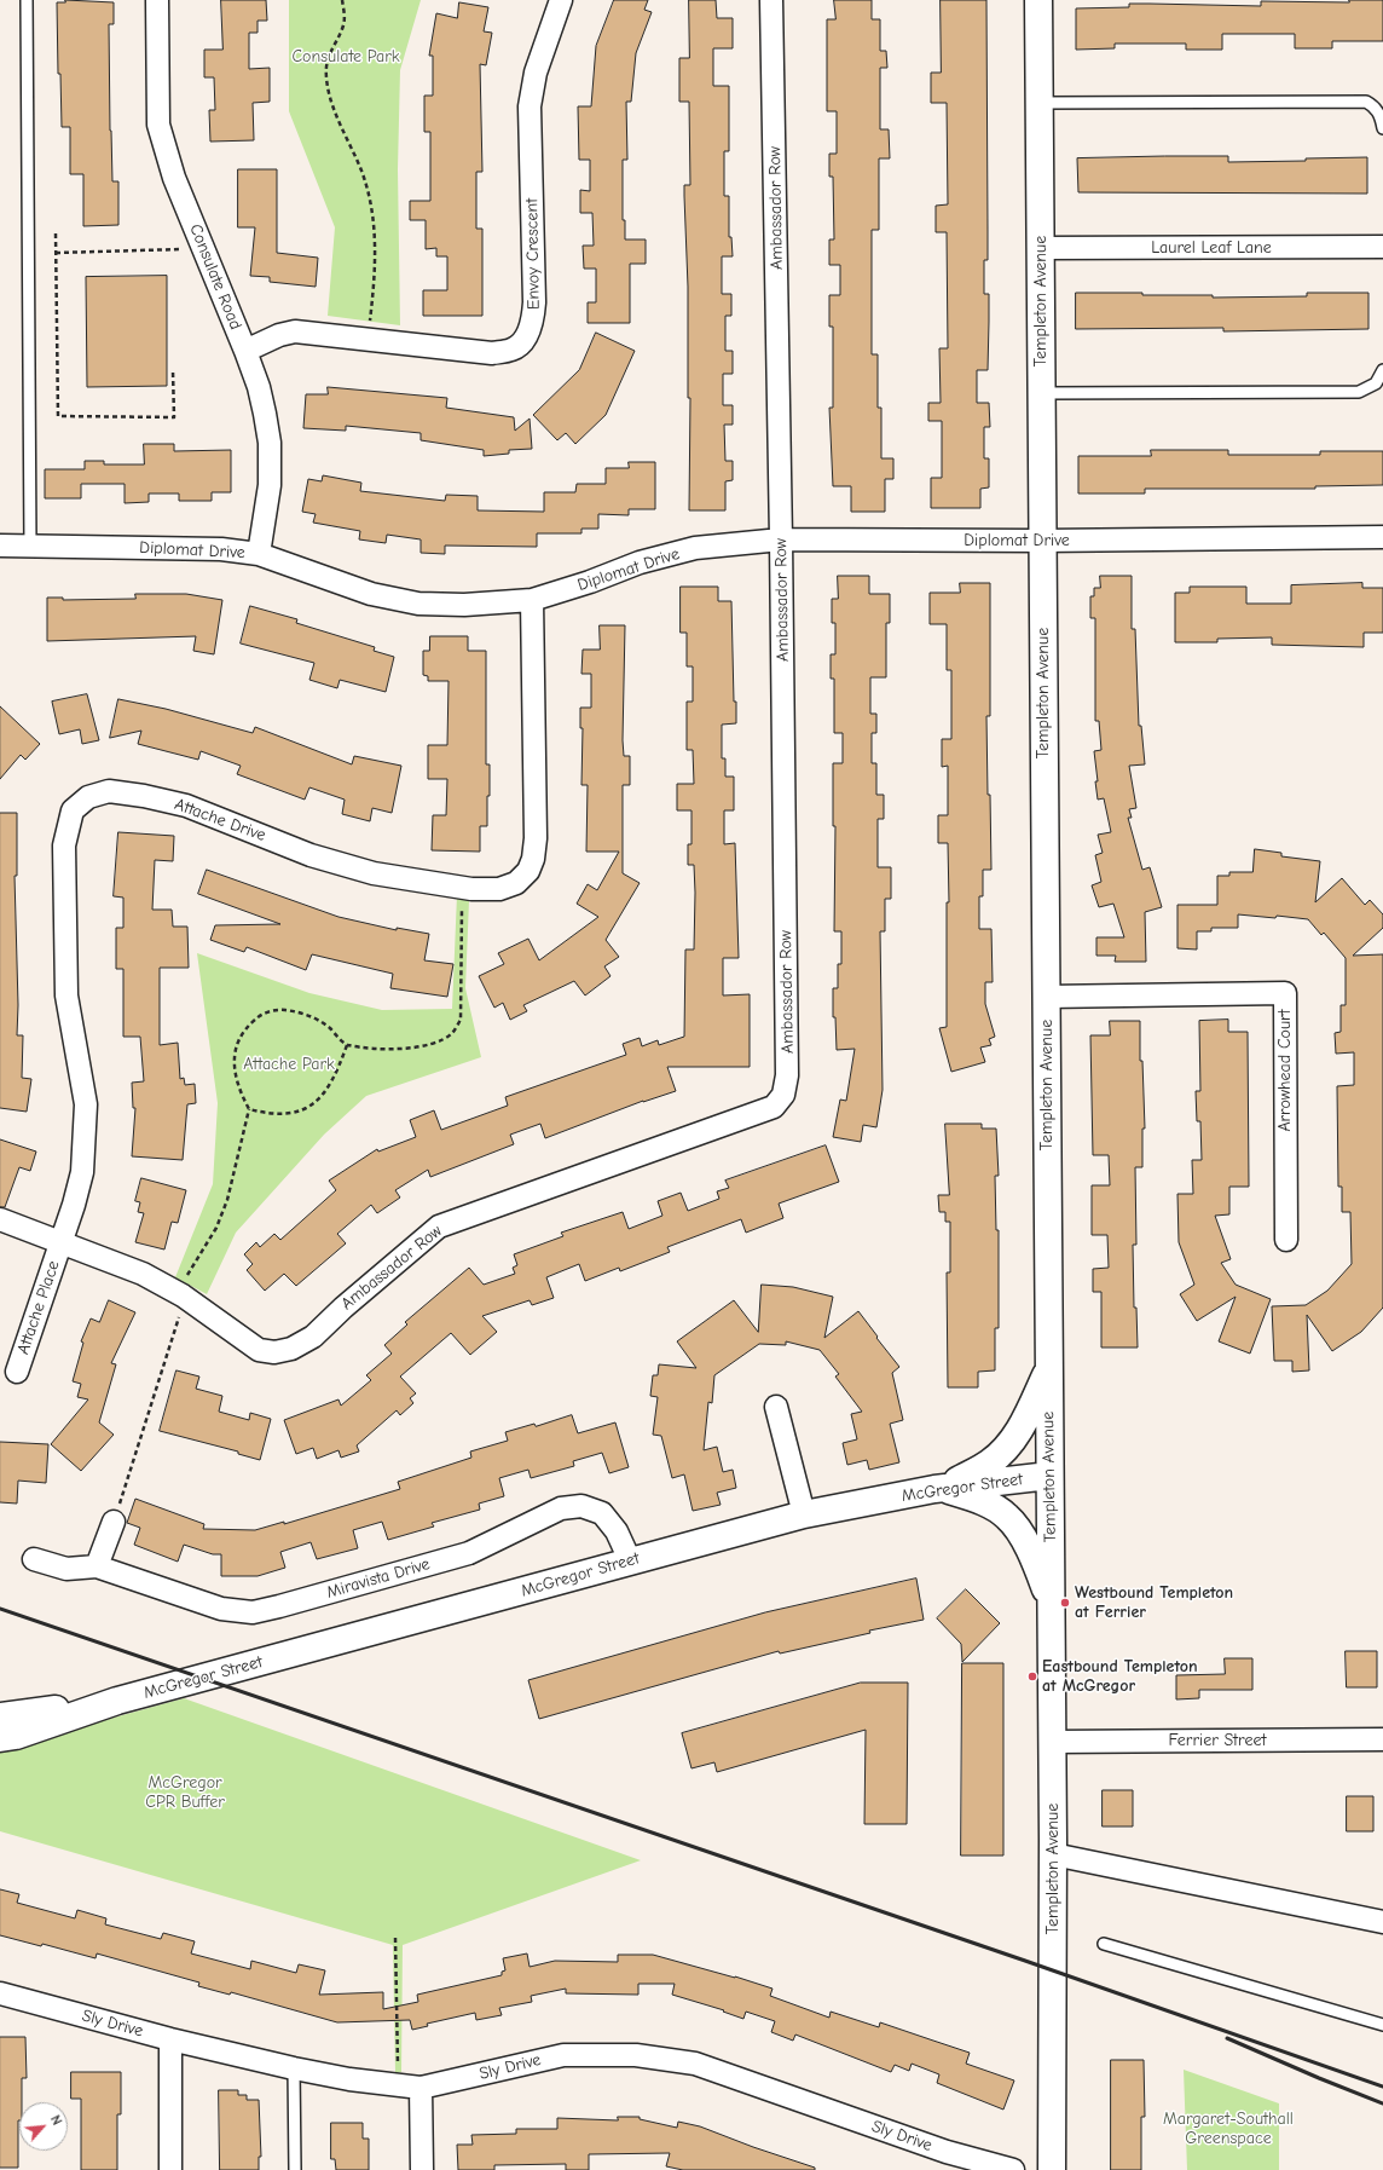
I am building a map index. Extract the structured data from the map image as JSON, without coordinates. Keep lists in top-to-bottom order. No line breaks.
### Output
{"streets":{"street":["Ambassador Row","Laurel Leaf Lane","Envoy Crescent","Consulate Road","Templeton Avenue","Diplomat Drive","Attache Drive","Arrowhead Court","Attache Place","McGregor Street","Miravista Drive","Ferrier Street","Sly Drive"]},"crossings":[["Ambassador Row","Diplomat Drive"],["Ambassador Row","Attache Drive"],["Ambassador Row","Attache Place"],["Laurel Leaf Lane","Templeton Avenue"],["Envoy Crescent","Consulate Road"],["Consulate Road","Diplomat Drive"],["Templeton Avenue","Diplomat Drive"],["Templeton Avenue","Arrowhead Court"],["Templeton Avenue","McGregor Street"],["Templeton Avenue","Ferrier Street"],["Diplomat Drive","Attache Drive"],["Attache Drive","Attache Place"],["McGregor Street","Miravista Drive"]],"parks":["Consulate Park","Attache Park","McGregor CPR Buffer","Margaret-Southall Greenspace"],"places":["Westbound Templeton at Ferrier","Eastbound Templeton at McGregor"],"north":"top right"}
